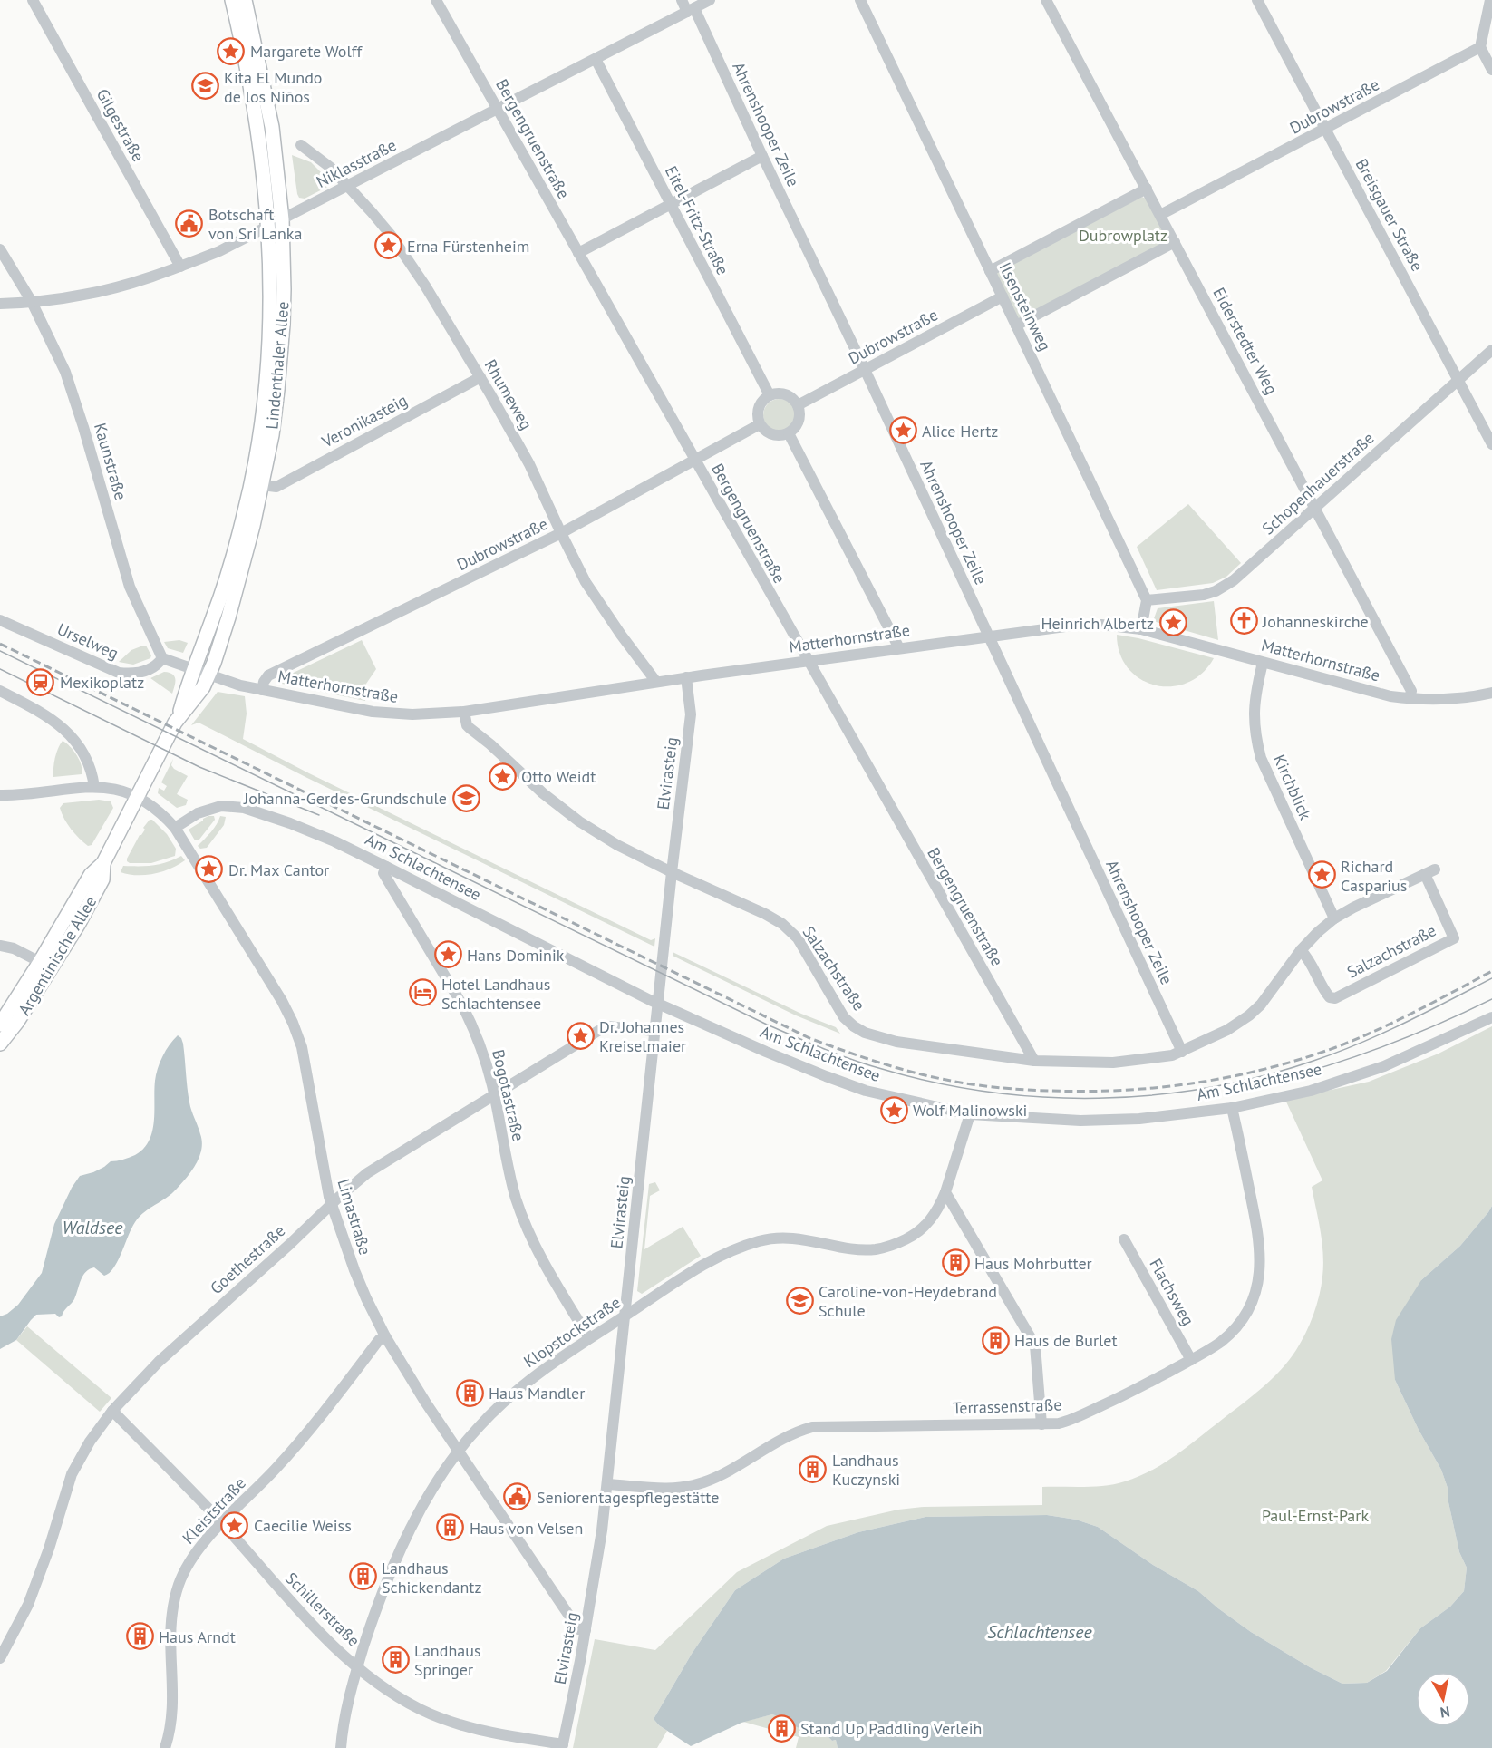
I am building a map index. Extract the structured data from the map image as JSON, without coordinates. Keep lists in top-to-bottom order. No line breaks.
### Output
{"streets":{"main road":["Lindenthaler Allee","Argentinische Allee"],"street":["Dubrowstraße","Ahrenshooper Zeile","Gilgestraße","Bergengruenstraße","Niklasstraße","Breisgauer Straße","Eitel-Fritz-Straße","Ilsensteinweg","Eiderstedter Weg","Rhumeweg","Veronikasteig","Kaunstraße","Schopenhauerstraße","Matterhornstraße","Urselweg","Elvirasteig","Kirchblick","Am Schlachtensee","Salzachstraße","Bogotastraße","Limastraße","Goethestraße","Flachsweg","Klopstockstraße","Terrassenstraße","Kleiststraße","Schillerstraße"]},"crossings":[["Dubrowstraße","Ahrenshooper Zeile"],["Dubrowstraße","Bergengruenstraße"],["Dubrowstraße","Breisgauer Straße"],["Dubrowstraße","Eitel-Fritz-Straße"],["Dubrowstraße","Ilsensteinweg"],["Dubrowstraße","Eiderstedter Weg"],["Dubrowstraße","Rhumeweg"],["Dubrowstraße","Matterhornstraße"],["Ahrenshooper Zeile","Niklasstraße"],["Ahrenshooper Zeile","Matterhornstraße"],["Ahrenshooper Zeile","Salzachstraße"],["Gilgestraße","Niklasstraße"],["Bergengruenstraße","Niklasstraße"],["Bergengruenstraße","Matterhornstraße"],["Bergengruenstraße","Salzachstraße"],["Niklasstraße","Eitel-Fritz-Straße"],["Niklasstraße","Lindenthaler Allee"],["Niklasstraße","Rhumeweg"],["Niklasstraße","Kaunstraße"],["Breisgauer Straße","Schopenhauerstraße"],["Ilsensteinweg","Schopenhauerstraße"],["Eiderstedter Weg","Schopenhauerstraße"],["Eiderstedter Weg","Matterhornstraße"],["Lindenthaler Allee","Veronikasteig"],["Lindenthaler Allee","Matterhornstraße"],["Lindenthaler Allee","Argentinische Allee"],["Lindenthaler Allee","Limastraße"],["Rhumeweg","Veronikasteig"],["Rhumeweg","Matterhornstraße"],["Kaunstraße","Urselweg"],["Matterhornstraße","Elvirasteig"],["Matterhornstraße","Kirchblick"],["Matterhornstraße","Salzachstraße"],["Elvirasteig","Am Schlachtensee"],["Elvirasteig","Salzachstraße"],["Elvirasteig","Limastraße"],["Elvirasteig","Goethestraße"],["Elvirasteig","Klopstockstraße"],["Elvirasteig","Terrassenstraße"],["Elvirasteig","Schillerstraße"],["Kirchblick","Salzachstraße"],["Am Schlachtensee","Bogotastraße"],["Am Schlachtensee","Limastraße"],["Am Schlachtensee","Klopstockstraße"],["Am Schlachtensee","Terrassenstraße"],["Argentinische Allee","Limastraße"],["Bogotastraße","Goethestraße"],["Bogotastraße","Klopstockstraße"],["Limastraße","Goethestraße"],["Limastraße","Klopstockstraße"],["Limastraße","Kleiststraße"],["Goethestraße","Schillerstraße"],["Flachsweg","Terrassenstraße"],["Klopstockstraße","Schillerstraße"],["Kleiststraße","Schillerstraße"]],"water":["Waldsee","Schlachtensee"],"parks":["Dubrowplatz","Paul-Ernst-Park"],"places":{"place":["Margarete Wolff","Erna Fürstenheim","Alice Hertz","Heinrich Albertz","Otto Weidt","Dr. Max Cantor","Richard Casparius","Hans Dominik","Dr. Johannes Kreiselmaier","Wolf Malinowski","Caecilie Weiss"],"school or university":["Kita El Mundo de los Niños","Johanna-Gerdes-Grundschule","Caroline-von-Heydebrand Schule"],"public building":["Botschaft von Sri Lanka","Seniorentagespflegestätte"],"church":["Johanneskirche"],"station":["Mexikoplatz"],"hotel":["Hotel Landhaus Schlachtensee"],"building":["Haus Mohrbutter","Haus de Burlet","Haus Mandler","Landhaus Kuczynski","Haus von Velsen","Landhaus Schickendantz","Haus Arndt","Landhaus Springer","Stand Up Paddling Verleih"]},"north":"bottom"}
